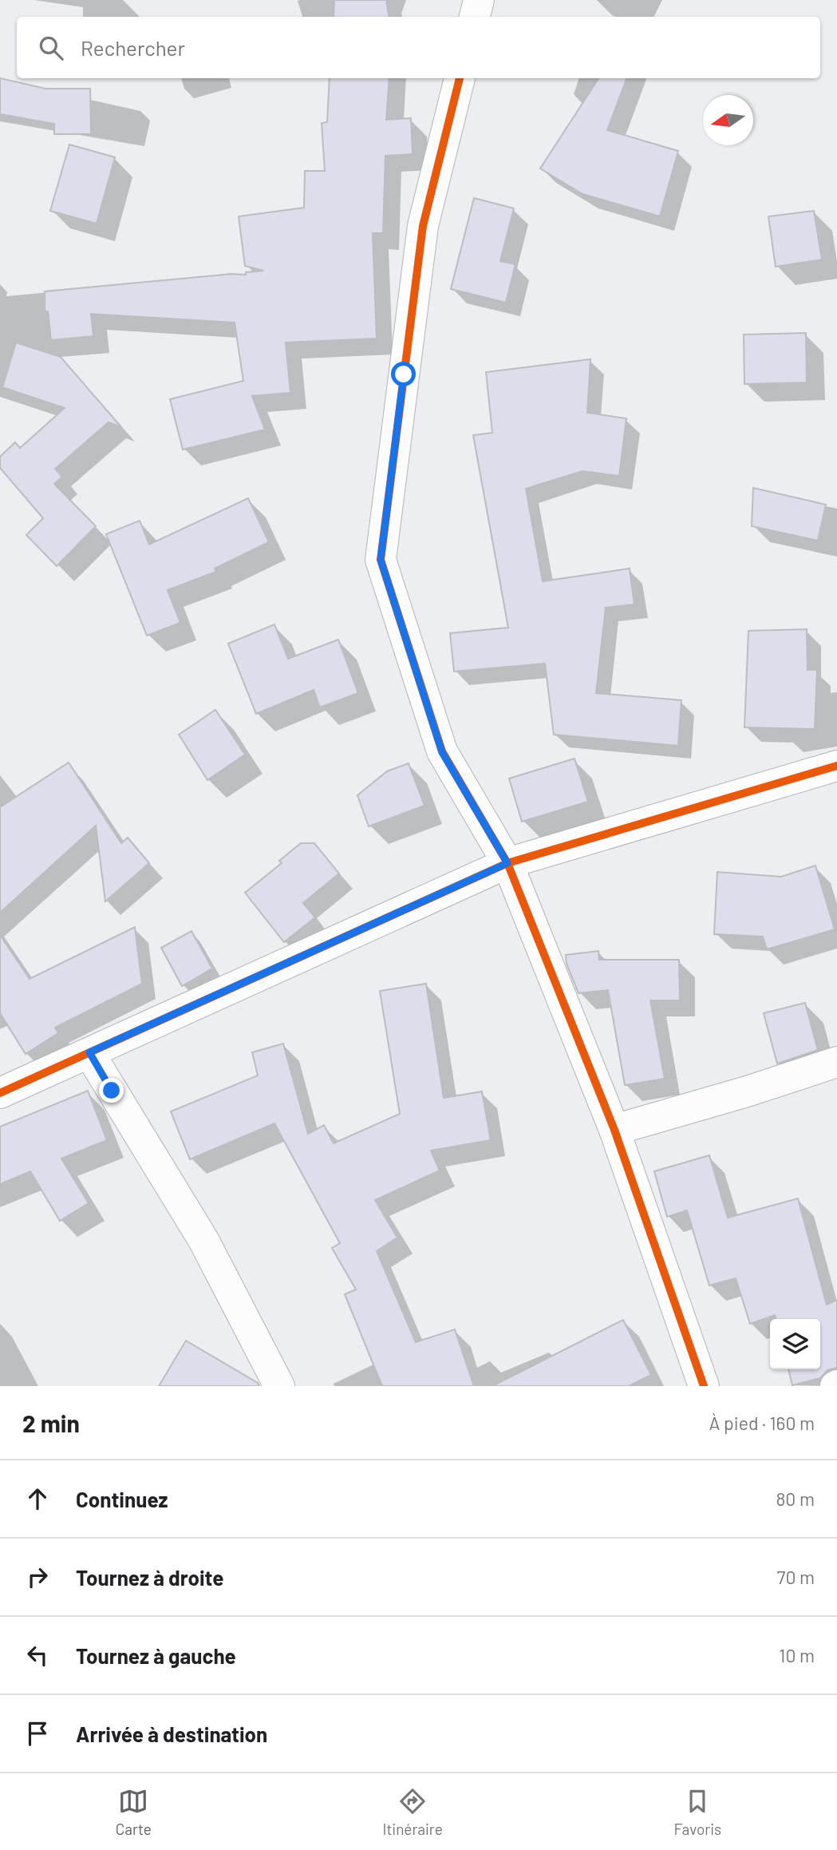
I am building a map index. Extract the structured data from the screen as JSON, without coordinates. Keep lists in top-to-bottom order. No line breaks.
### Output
{"north":"left","page":{"search":"Rechercher","heading":["2 min","À pied · 160 m"],"list":[["Continuez","80 m"],["Tournez à droite","70 m"],["Tournez à gauche","10 m"],"Arrivée à destination"],"nav":["Carte","Itinéraire","Favoris"]}}
